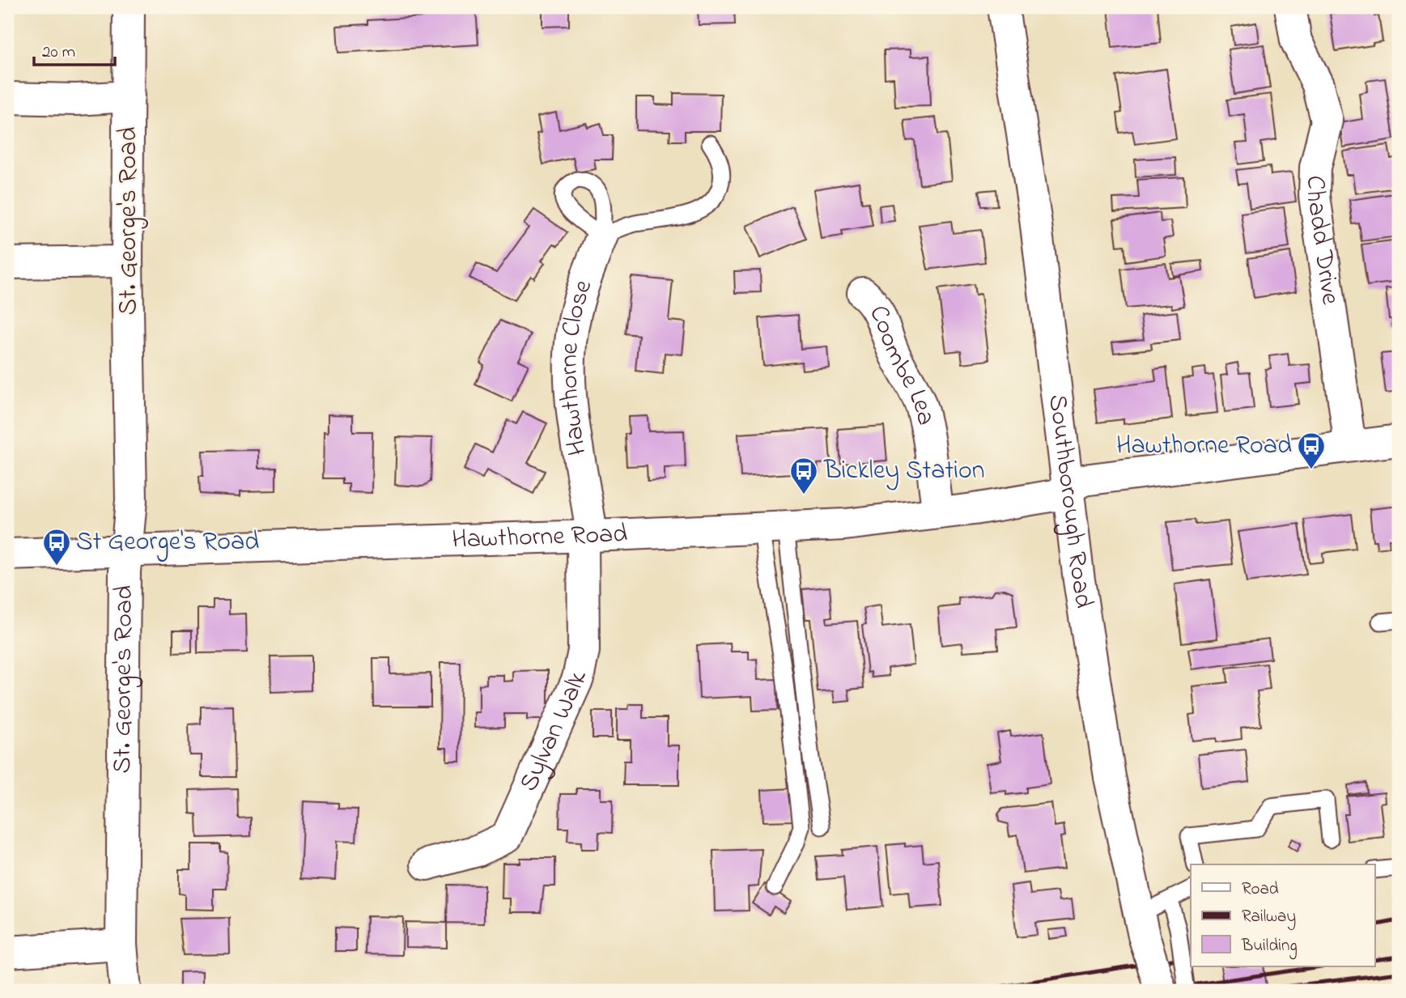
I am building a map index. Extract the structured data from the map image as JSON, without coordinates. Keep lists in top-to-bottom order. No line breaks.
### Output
{"streets":{"street":["St. George's Road","Chadd Drive","Hawthorne Close","Coombe Lea","Southborough Road","Hawthorne Road","Sylvan Walk"]},"crossings":[["St. George's Road","Hawthorne Road"],["Chadd Drive","Hawthorne Road"],["Hawthorne Close","Hawthorne Road"],["Hawthorne Close","Sylvan Walk"],["Coombe Lea","Hawthorne Road"],["Southborough Road","Hawthorne Road"],["Hawthorne Road","Sylvan Walk"]],"places":{"bus stop":["Hawthorne Road","Bickley Station","St George's Road"]},"legend":["Road","Railway","Building"],"scale_bar":"20 m"}
